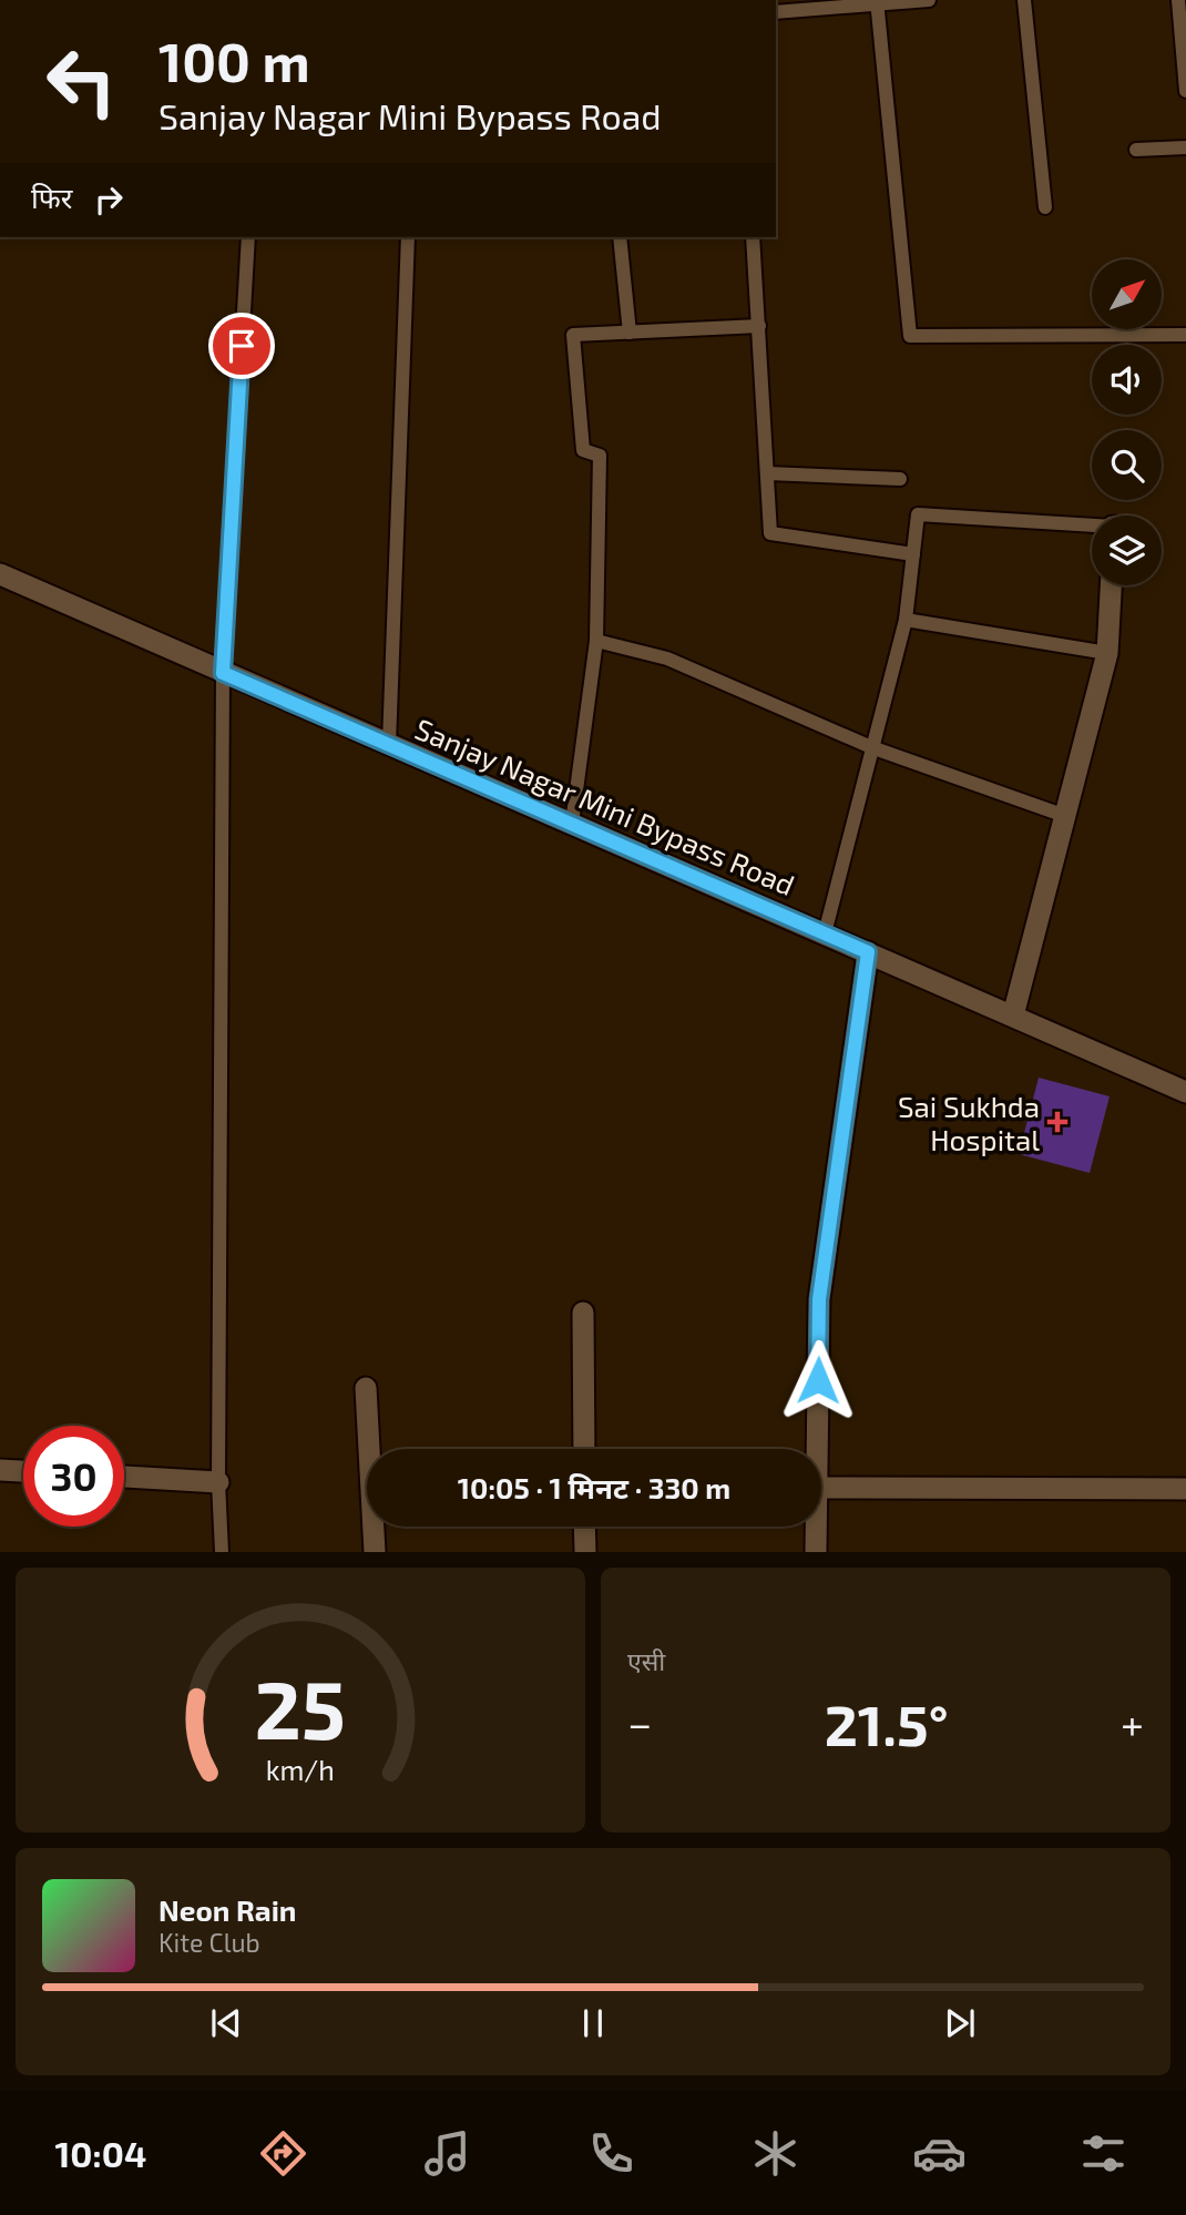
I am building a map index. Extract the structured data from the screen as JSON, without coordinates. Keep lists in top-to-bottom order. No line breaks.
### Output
{"streets":{"street":["Sanjay Nagar Mini Bypass Road"]},"places":{"health":["Sai Sukhda Hospital"]},"north":"top right","page":{"turn":["100 m","Sanjay Nagar Mini Bypass Road"],"then":"फिर","limit":"30","trip":"10:05 · 1 मिनट · 330 m","tile":"एसी","heat":["−","21.5°","+"],"song":["Neon Rain","Kite Club"],"tabs":"10:04","gauge":["25","km/h"]}}
